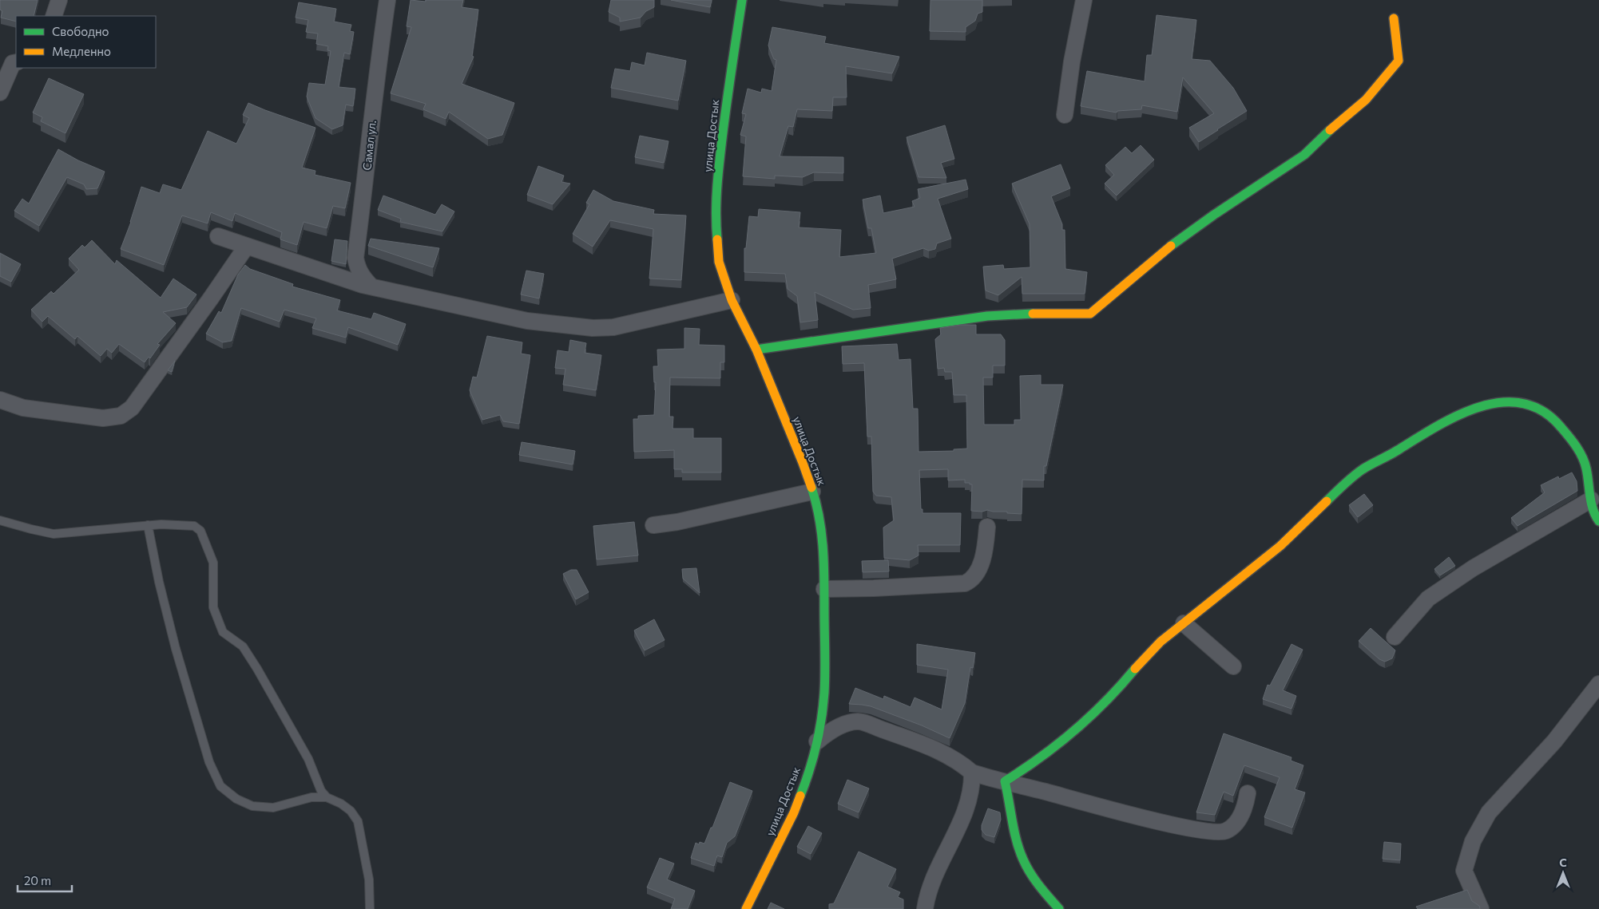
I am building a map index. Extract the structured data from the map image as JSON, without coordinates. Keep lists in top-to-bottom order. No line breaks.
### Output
{"streets":{"street":["улица Достык","Самал ул."]},"legend":["Свободно","Медленно"],"scale_bar":"20 m","north":"top"}
